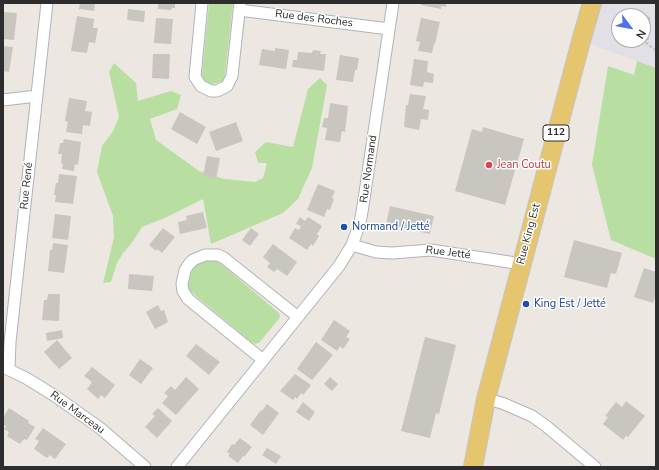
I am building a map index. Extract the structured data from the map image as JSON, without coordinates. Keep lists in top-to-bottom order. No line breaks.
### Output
{"streets":{"main road":["112","Rue King Est"],"street":["Rue des Roches","Rue Normand","Rue René","Rue Jetté","Rue Marceau"]},"crossings":[["Rue des Roches","Rue Normand"],["Rue Normand","Rue Jetté"],["Rue René","Rue Marceau"],["Rue King Est","Rue Jetté"]],"places":["Jean Coutu","Normand / Jetté","King Est / Jetté"],"north":"bottom right"}
